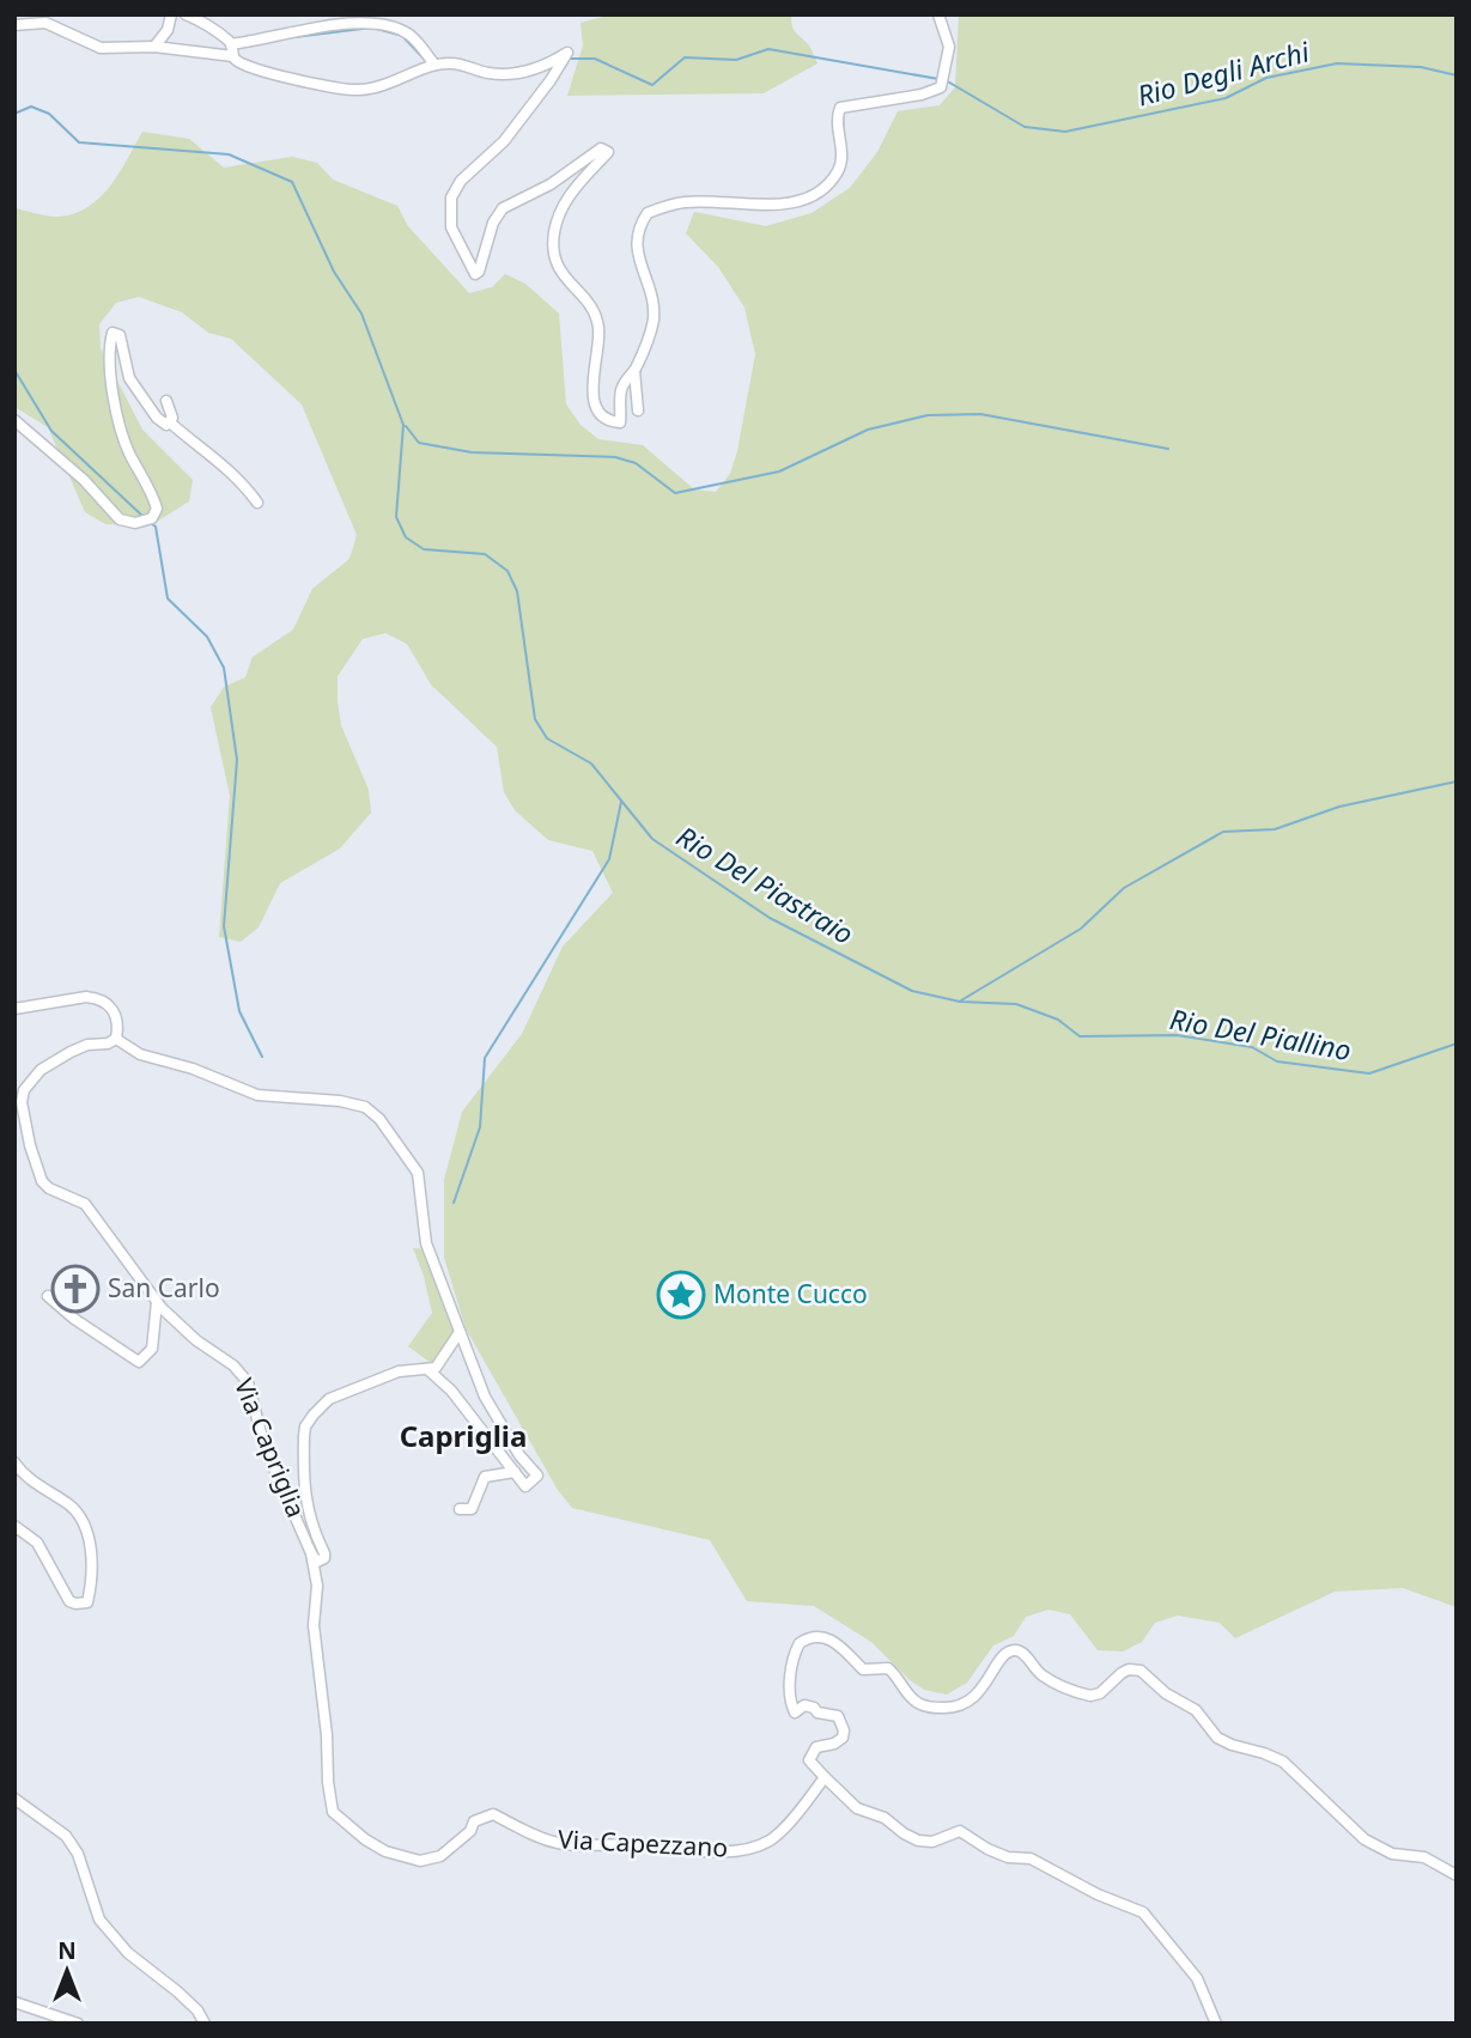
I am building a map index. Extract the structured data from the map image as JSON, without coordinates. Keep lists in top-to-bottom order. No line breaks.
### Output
{"streets":{"street":["Via Capriglia","Via Capezzano"]},"crossings":[["Via Capriglia","Via Capezzano"]],"districts":["Capriglia"],"water":["Rio Degli Archi","Rio Del Piastraio","Rio Del Piallino"],"places":{"church":["San Carlo"],"place":["Monte Cucco"]},"north":"top"}
